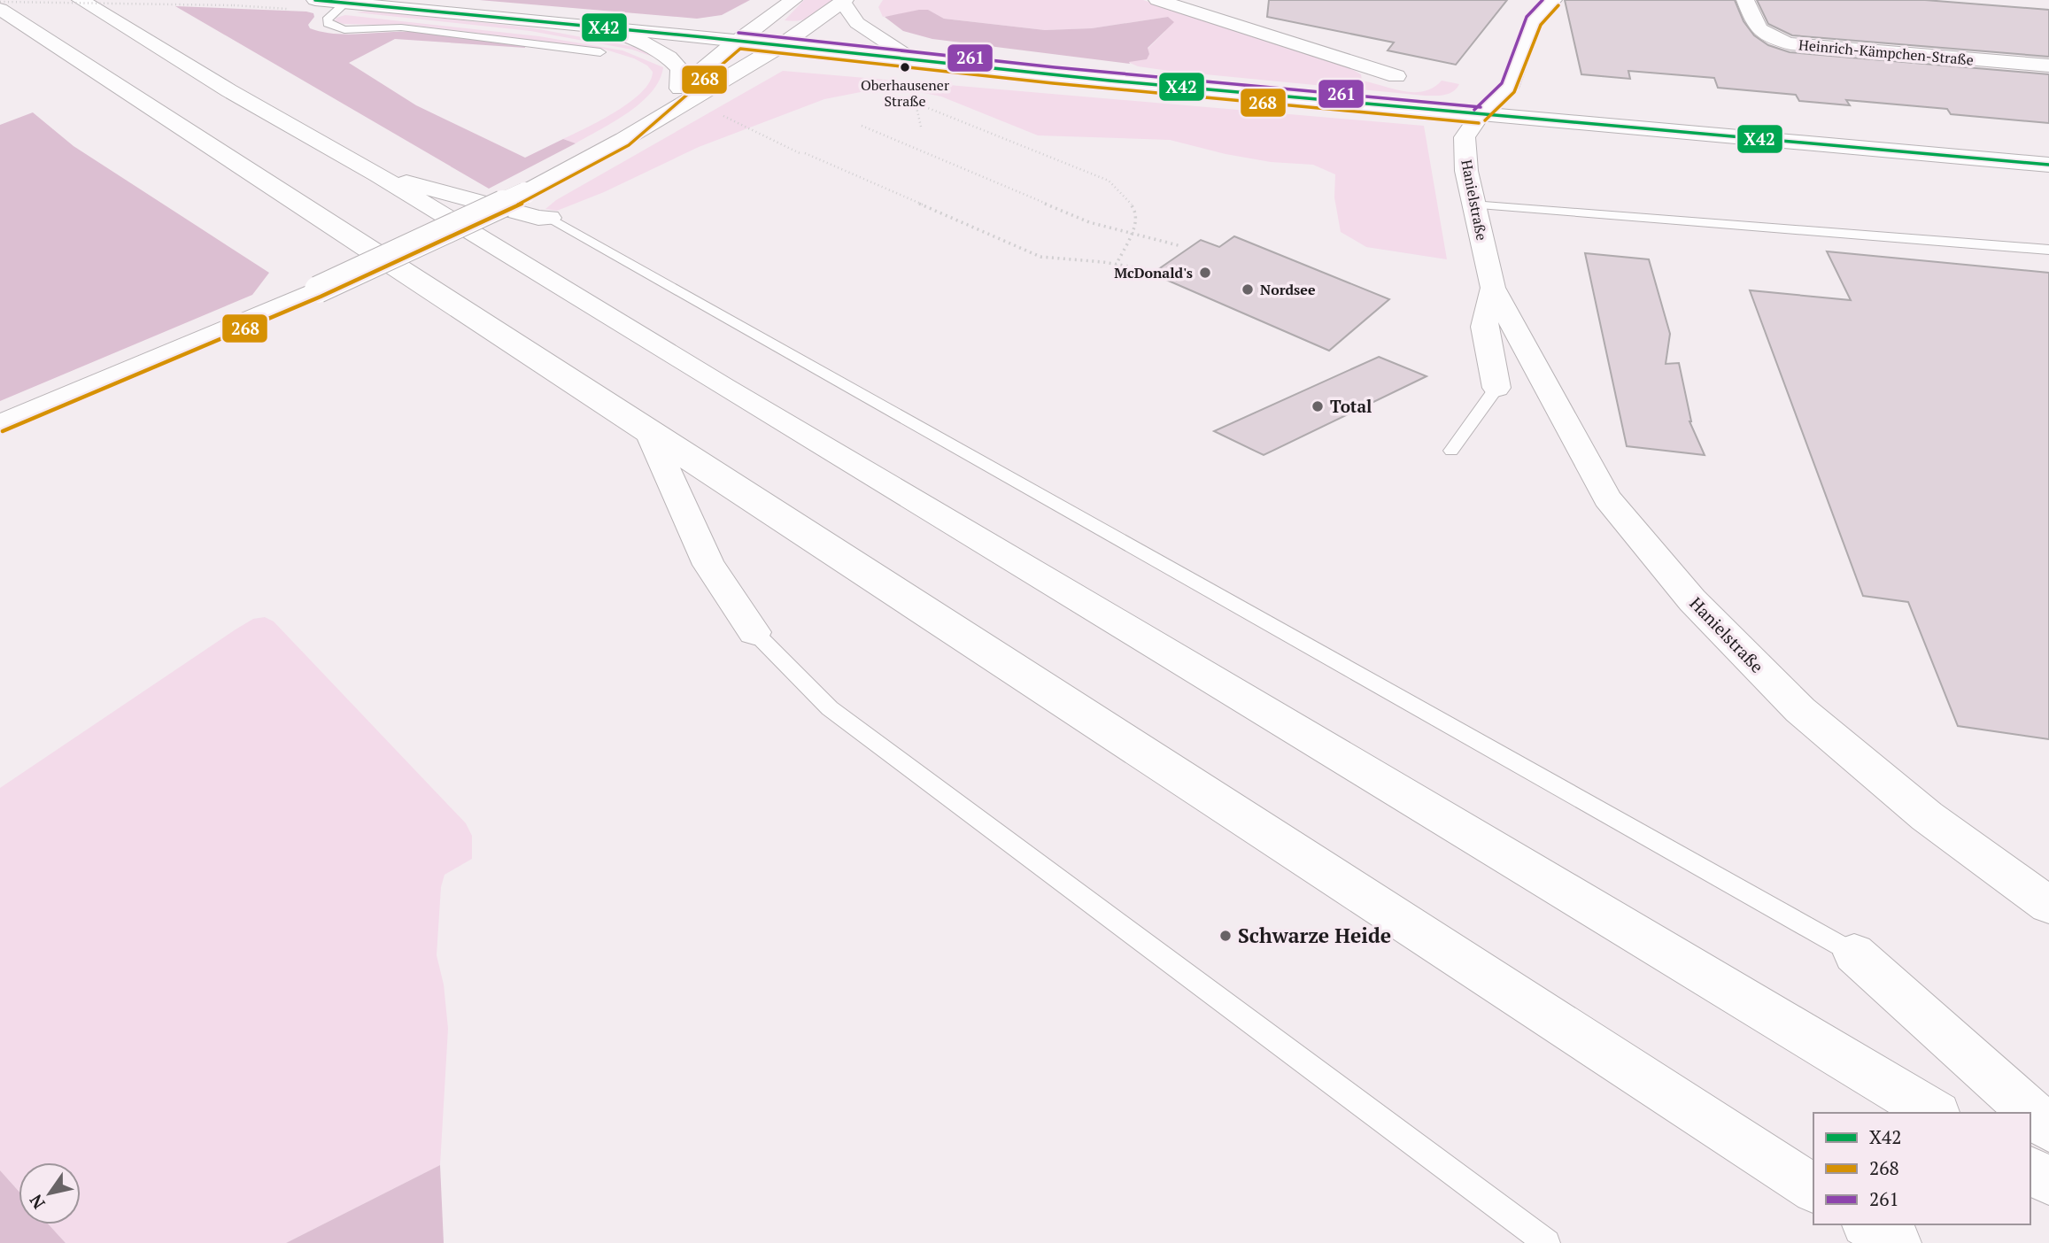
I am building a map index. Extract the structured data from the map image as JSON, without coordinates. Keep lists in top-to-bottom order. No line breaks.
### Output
{"streets":{"main road":["Heinrich-Kämpchen-Straße","Hanielstraße"]},"places":["Oberhausener Straße","McDonald's","Nordsee","Total","Schwarze Heide"],"lines":["transit line X42","transit line 261","transit line 268"],"legend":["X42","268","261"],"north":"bottom left"}
